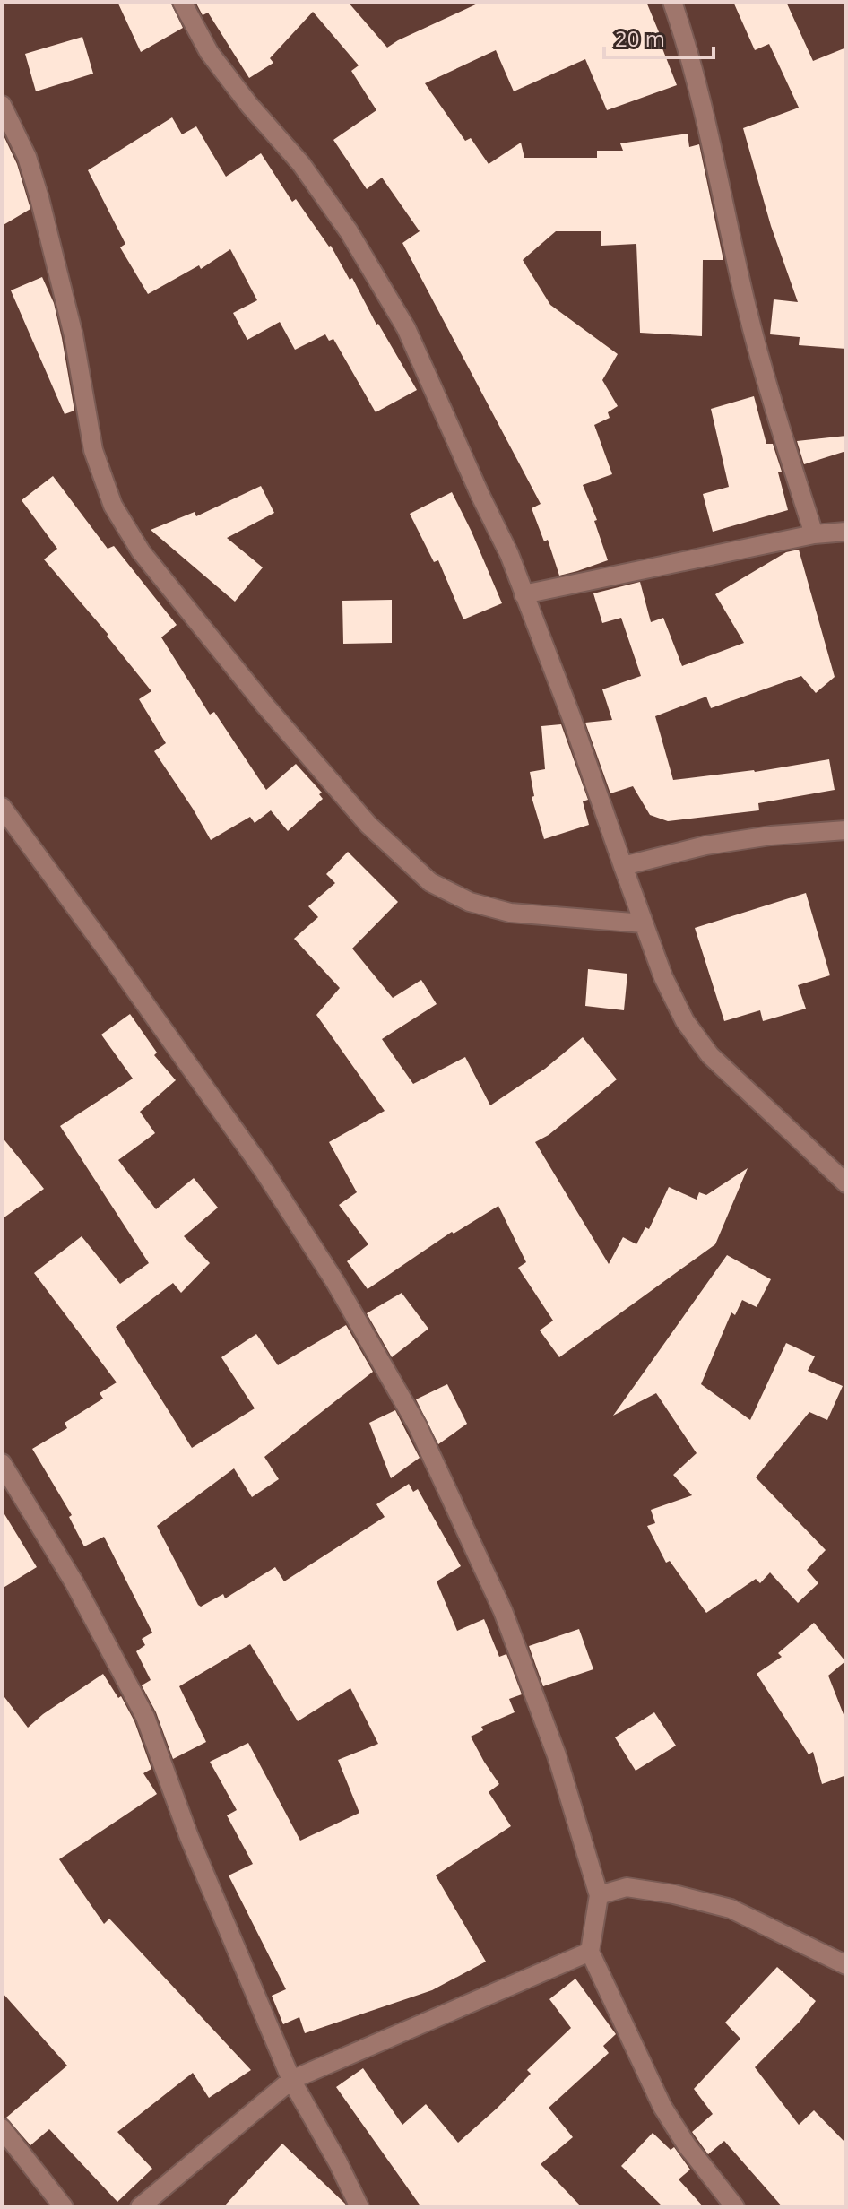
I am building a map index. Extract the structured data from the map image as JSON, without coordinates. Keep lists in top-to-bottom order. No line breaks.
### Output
{"scale_bar":"20 m"}
